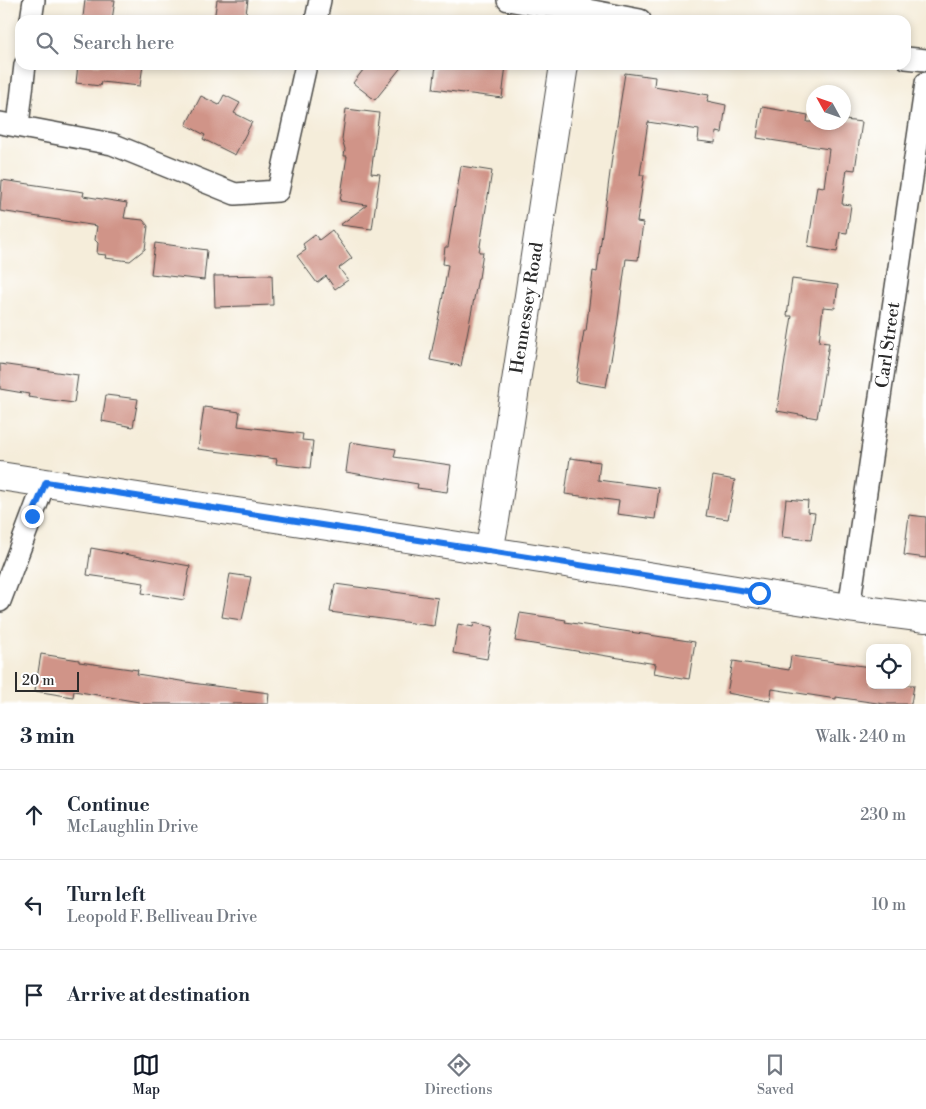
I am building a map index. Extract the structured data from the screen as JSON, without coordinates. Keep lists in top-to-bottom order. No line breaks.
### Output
{"streets":{"main road":["Hennessey Road"],"street":["Carl Street"]},"scale_bar":"20 m","north":"top left","page":{"search":"Search here","scale":"20 m","heading":["3 min","Walk · 240 m"],"list":[["Continue","McLaughlin Drive","230 m"],["Turn left","Leopold F. Belliveau Drive","10 m"],"Arrive at destination"],"nav":["Map","Directions","Saved"]}}
